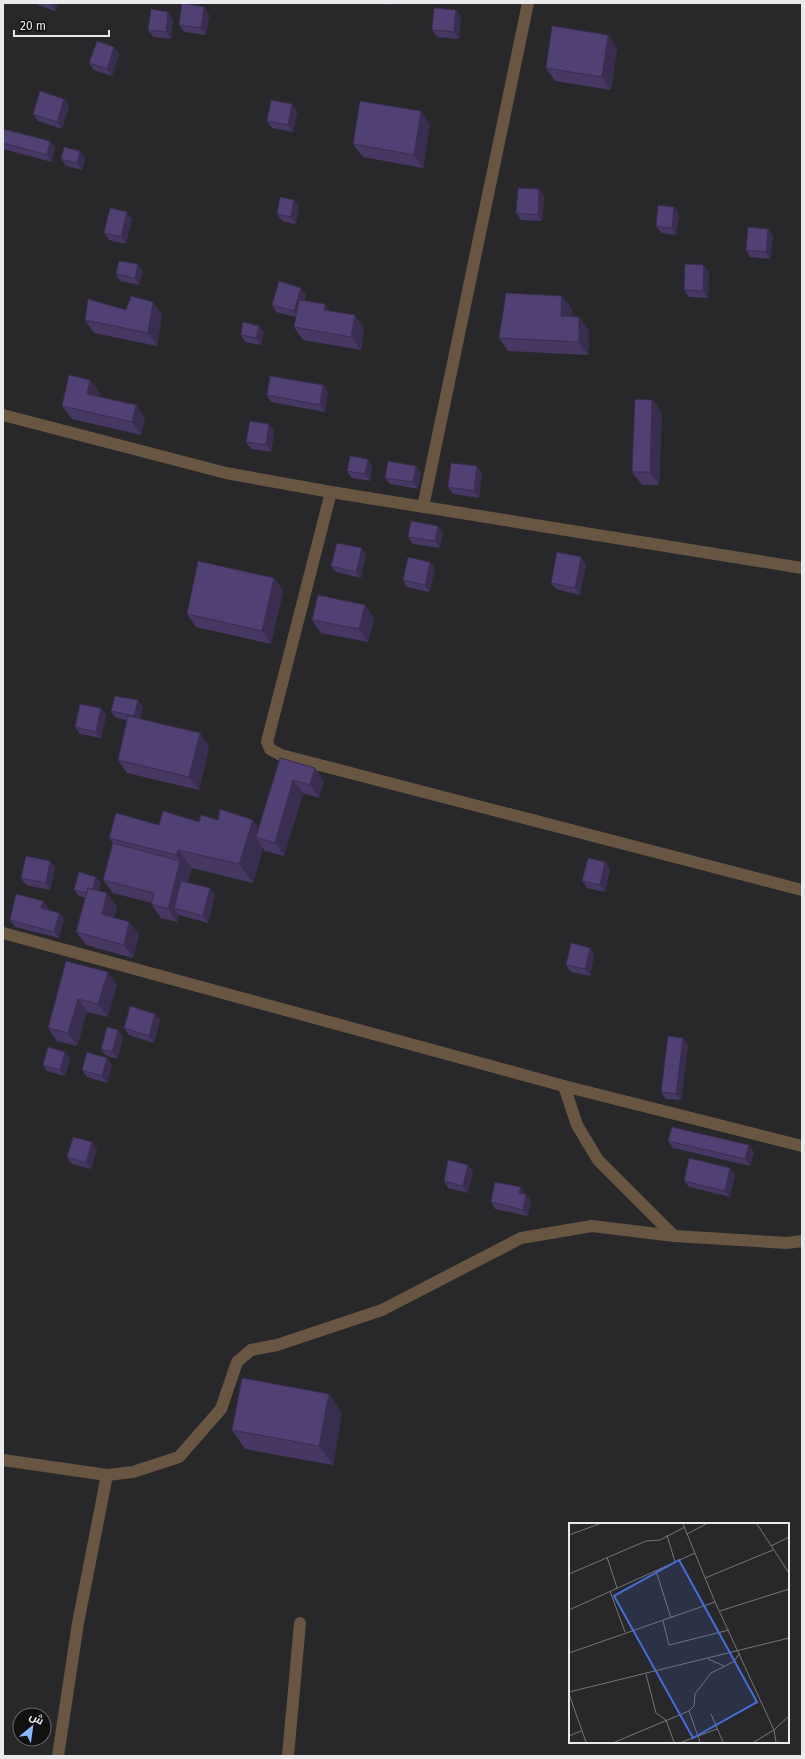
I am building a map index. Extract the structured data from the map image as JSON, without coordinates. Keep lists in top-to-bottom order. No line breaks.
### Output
{"scale_bar":"20 m","north":"top right"}
